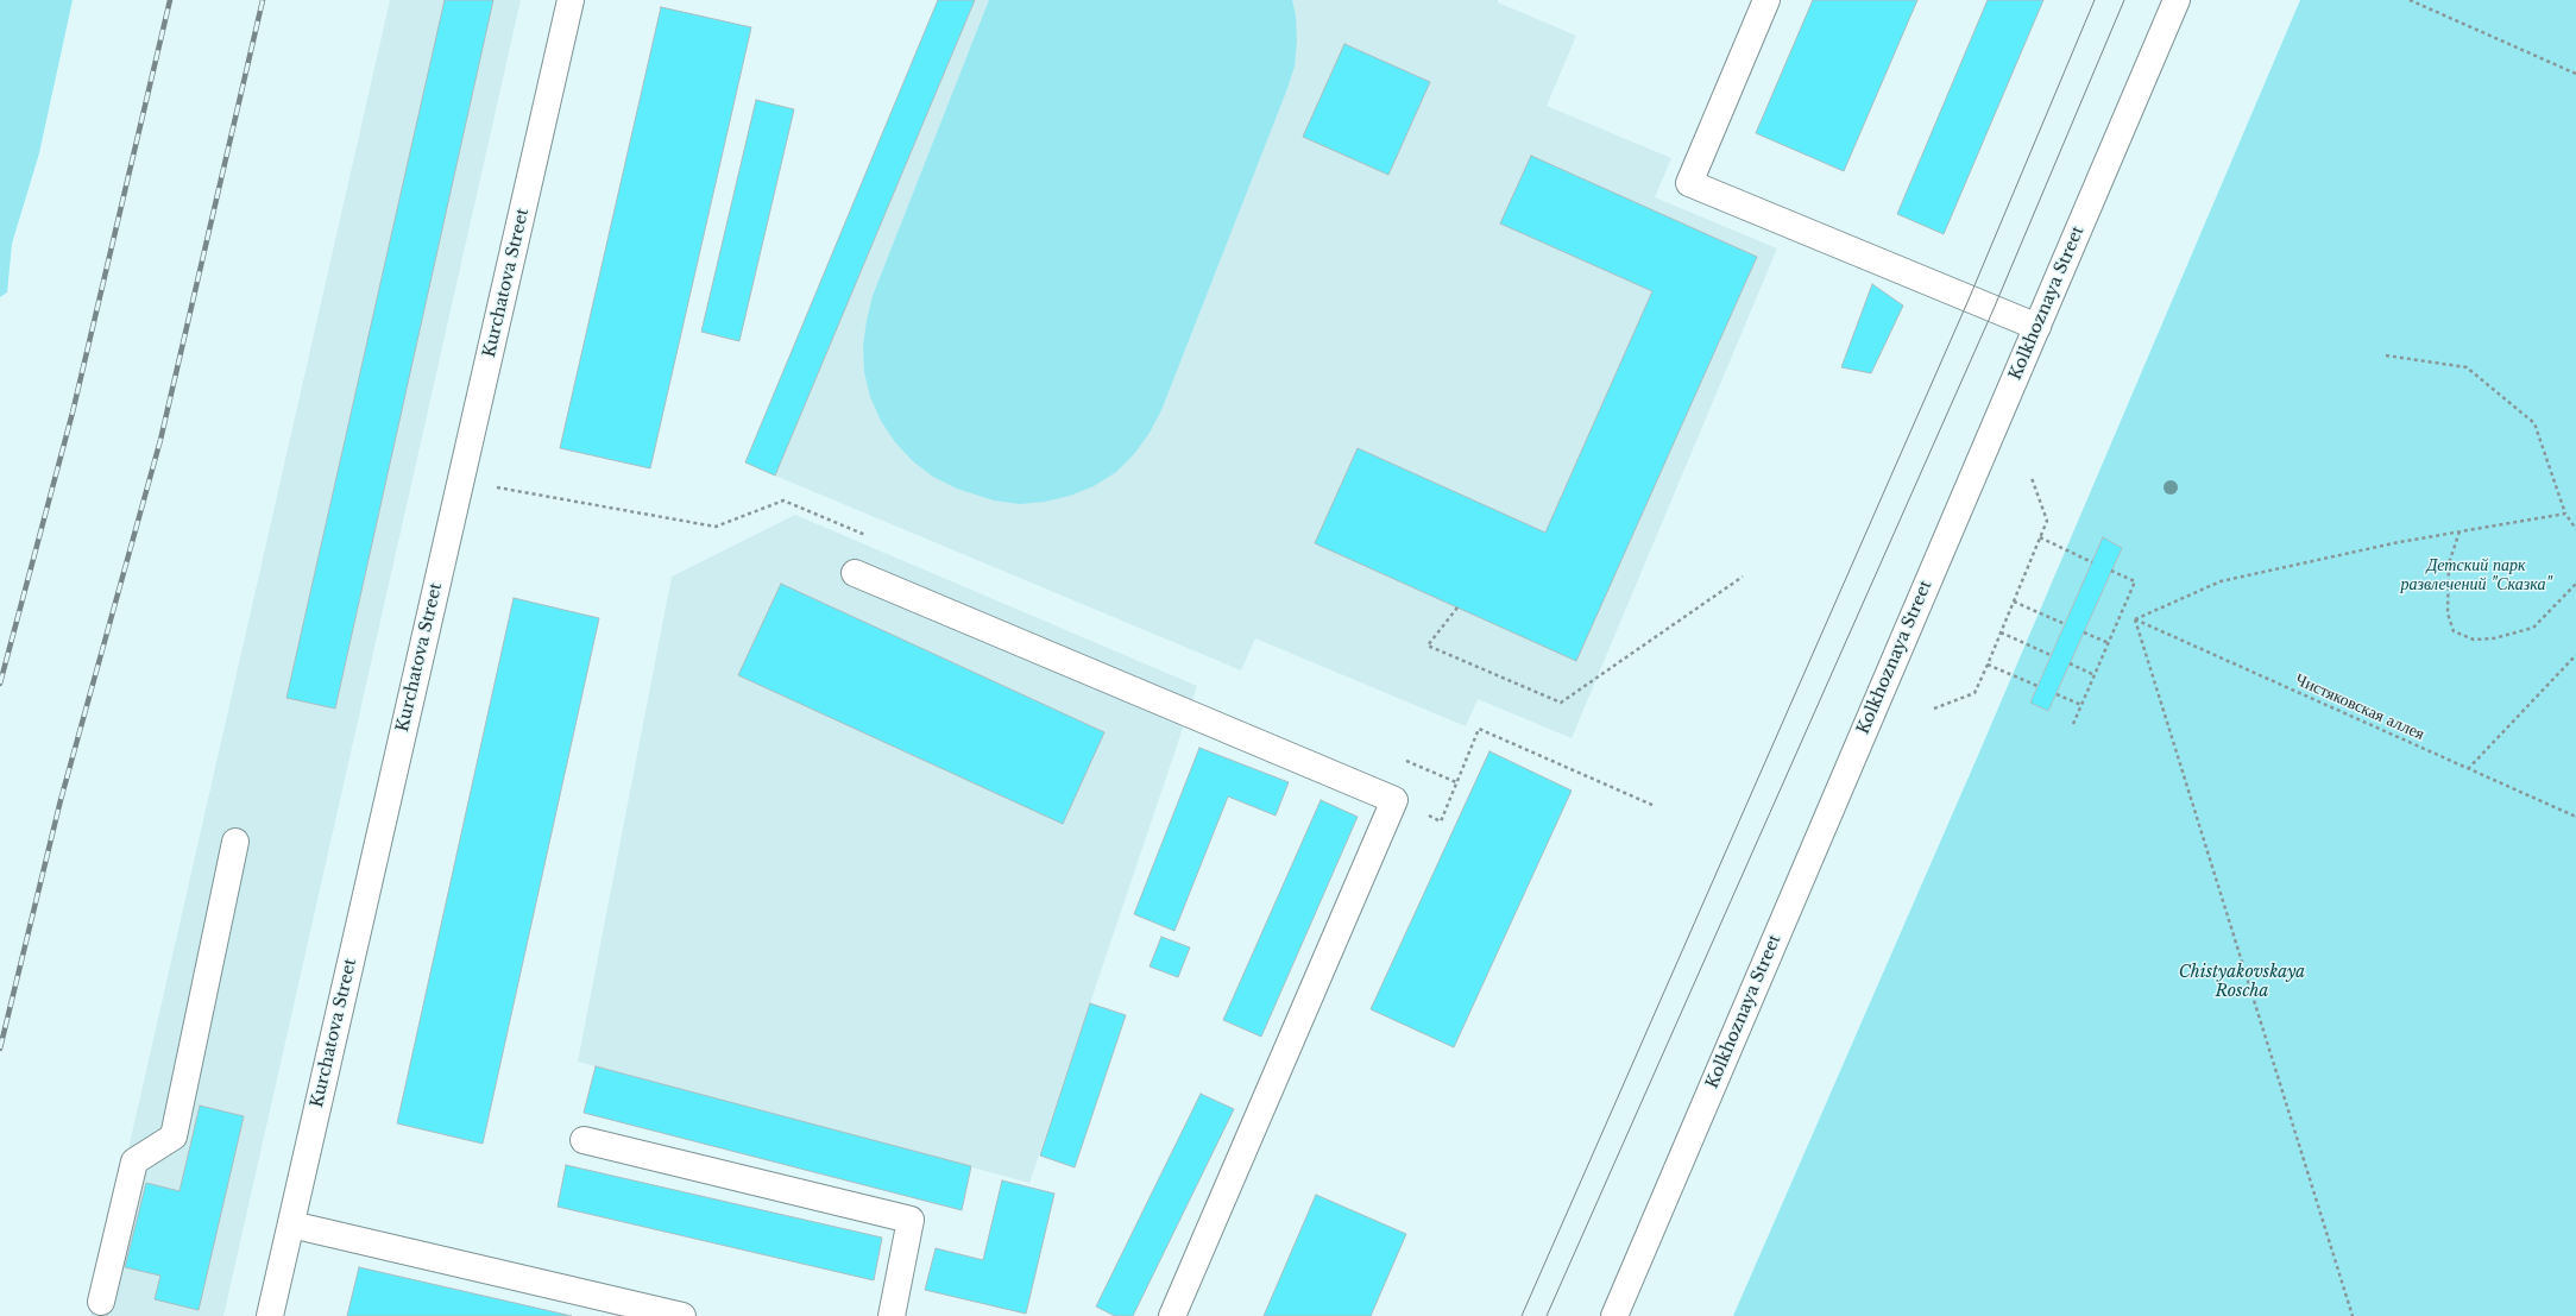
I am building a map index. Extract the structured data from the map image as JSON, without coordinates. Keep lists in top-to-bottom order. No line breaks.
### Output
{"streets":{"main road":["Kurchatova Street","Kolkhoznaya Street"],"path":["Чистяковская аллея"]},"parks":["Детский парк развлечений \"Сказка\"","Chistyakovskaya Roscha"]}
